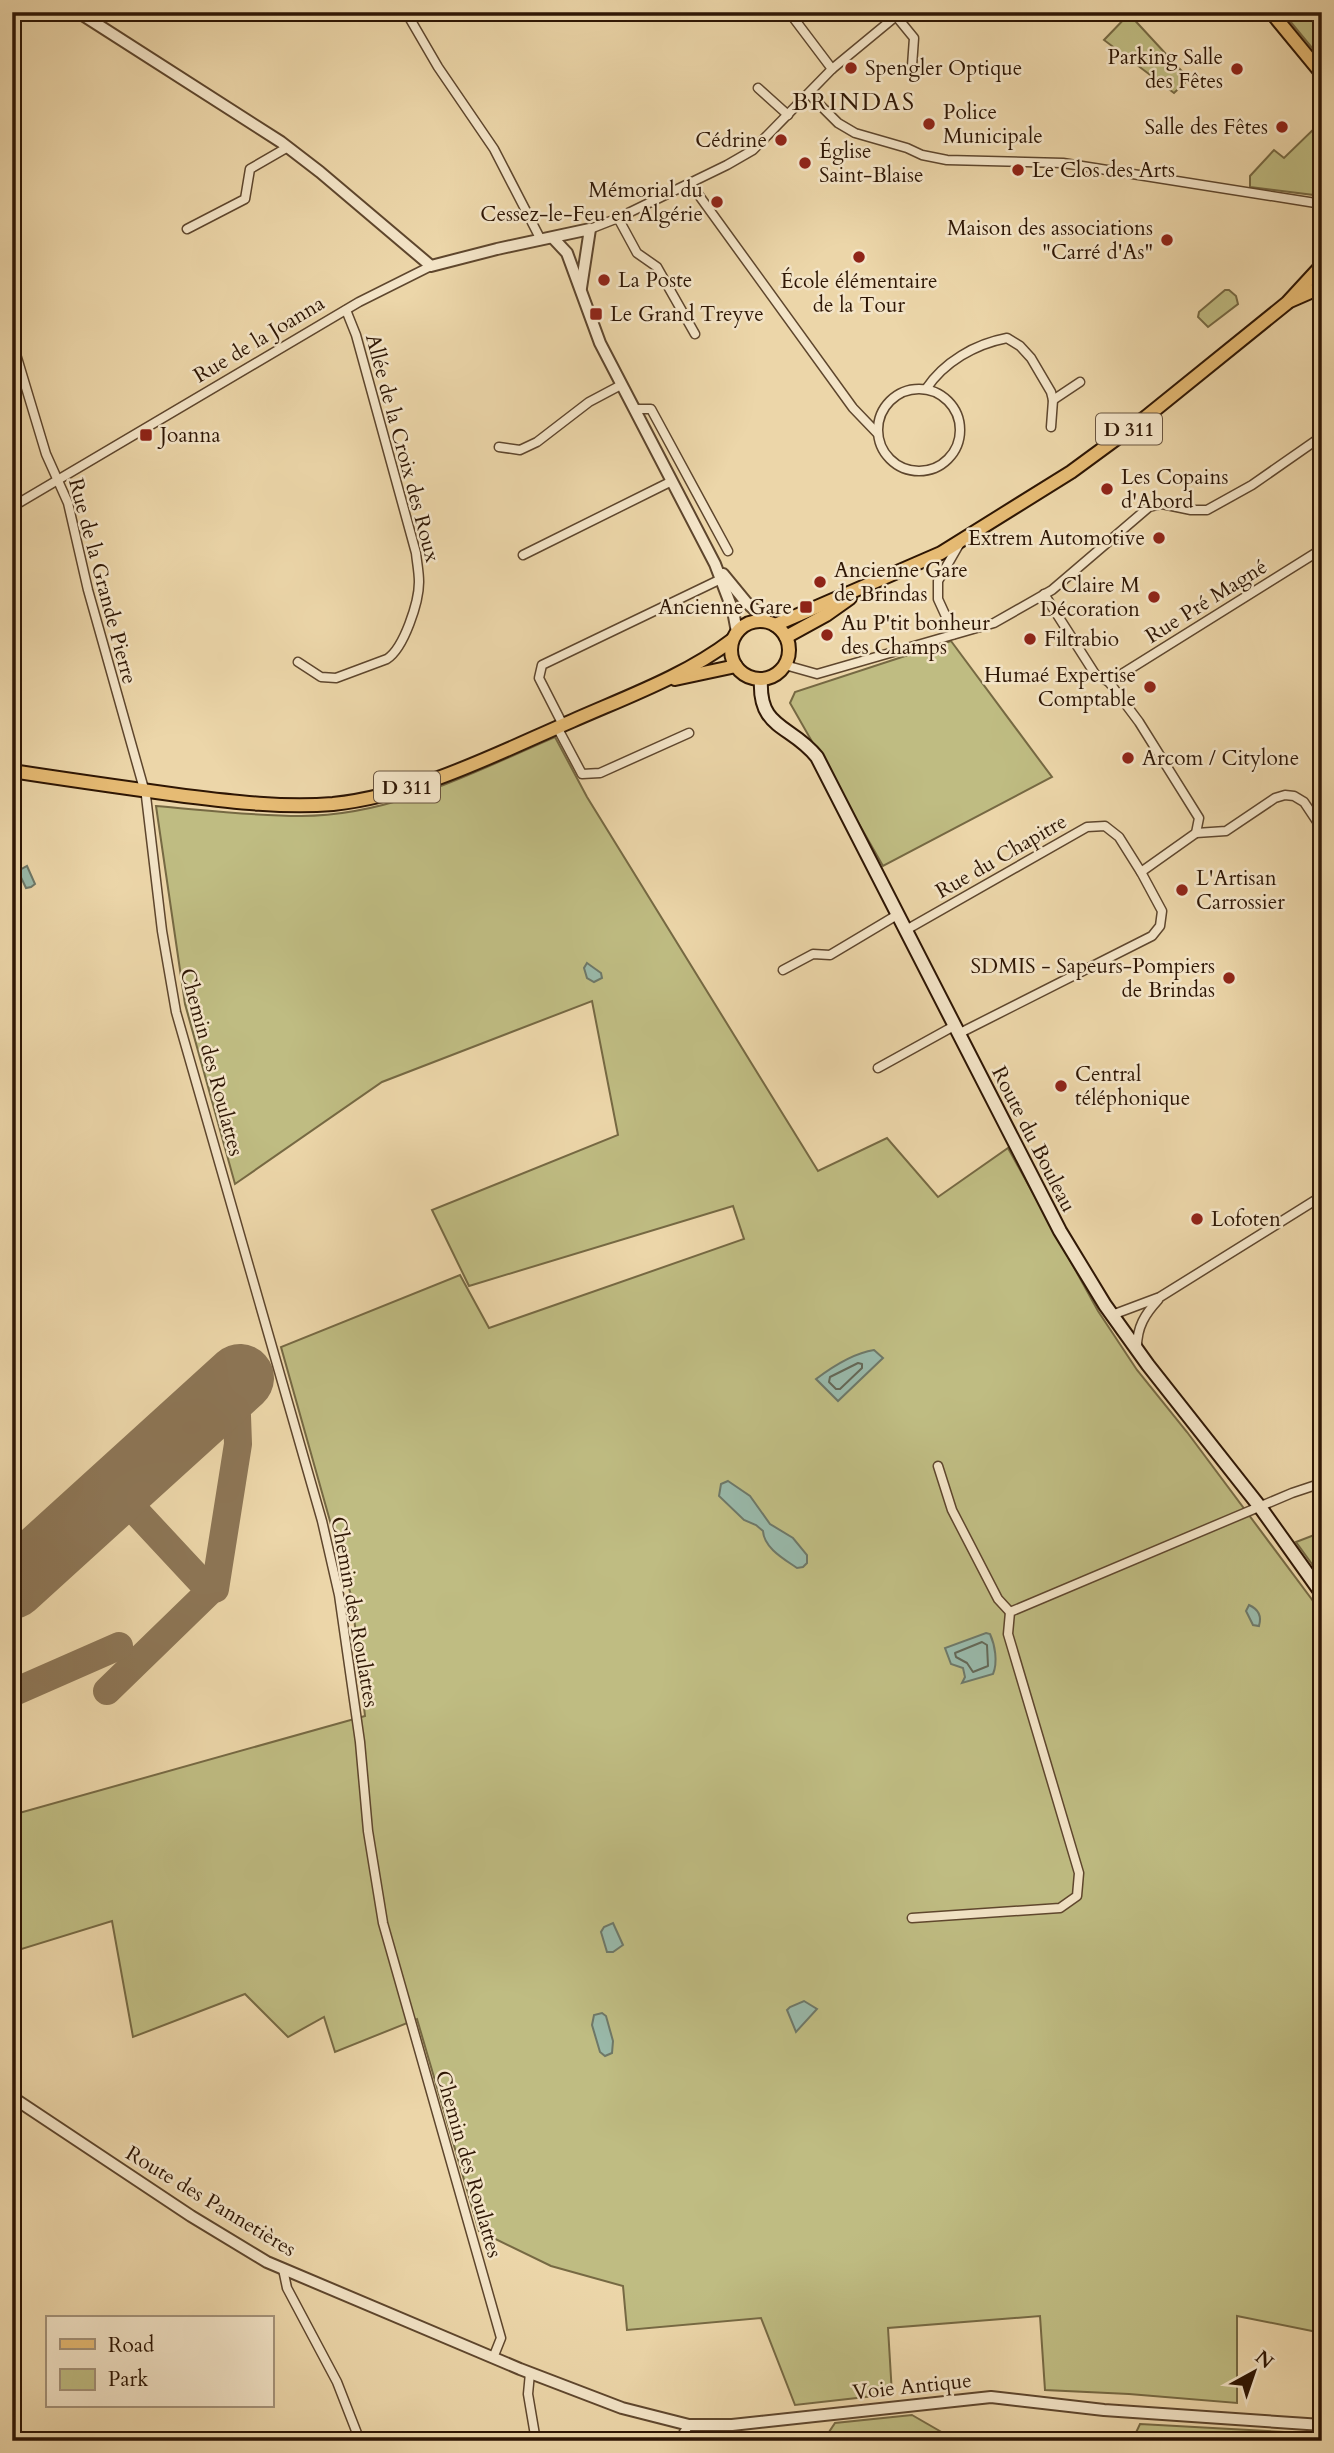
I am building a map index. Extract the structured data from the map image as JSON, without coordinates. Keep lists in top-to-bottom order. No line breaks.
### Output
{"streets":{"main road":["D 311","Route du Bouleau"],"street":["Rue de la Joanna","Allée de la Croix des Roux","Rue de la Grande Pierre","Rue Pré Magné","Rue du Chapitre","Chemin des Roulattes","Route des Pannetières","Voie Antique"]},"crossings":[["Rue de la Joanna","Allée de la Croix des Roux"],["Rue de la Joanna","Rue de la Grande Pierre"],["D 311","Rue de la Grande Pierre"],["D 311","Chemin des Roulattes"],["D 311","Route du Bouleau"],["Rue de la Grande Pierre","Chemin des Roulattes"],["Rue du Chapitre","Route du Bouleau"],["Chemin des Roulattes","Route des Pannetières"],["Route des Pannetières","Voie Antique"]],"districts":["BRINDAS"],"places":{"other":["Spengler Optique","Parking Salle des Fêtes","Police Municipale","Salle des Fêtes","Cédrine","Église Saint-Blaise","Le Clos des Arts","Mémorial du Cessez-le-Feu en Algérie","Maison des associations \"Carré d'As\"","École élémentaire de la Tour","La Poste","Les Copains d'Abord","Extrem Automotive","Ancienne Gare de Brindas","Claire M Décoration","Au P'tit bonheur des Champs","Filtrabio","Humaé Expertise Comptable","Arcom / Citylone","L'Artisan Carrossier","SDMIS - Sapeurs-Pompiers de Brindas","Central téléphonique","Lofoten"],"transit":["Le Grand Treyve","Joanna","Ancienne Gare"]},"legend":["Road","Park"],"north":"top right"}
